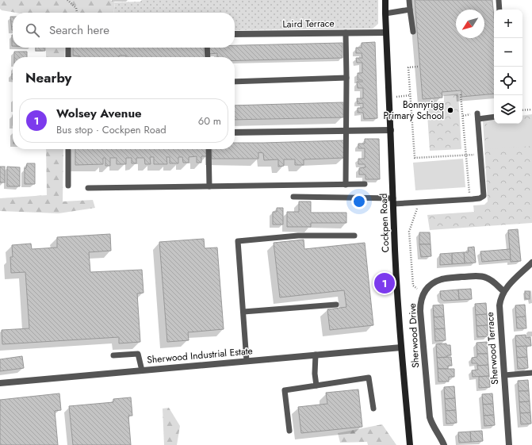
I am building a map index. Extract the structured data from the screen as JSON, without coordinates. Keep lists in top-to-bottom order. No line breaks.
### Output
{"streets":{"main road":["Cockpen Road"],"street":["Laird Terrace","Sherwood Drive","Sherwood Terrace","Sherwood Industrial Estate"]},"crossings":[["Laird Terrace","Cockpen Road"],["Cockpen Road","Sherwood Industrial Estate"],["Sherwood Drive","Sherwood Terrace"]],"places":["Bonnyrigg Primary School"],"north":"bottom left","page":{"map_buttons":["+","−"],"search":"Search here","heading":"Nearby","list":[{"mark":"1","name":"Wolsey Avenue","note":"Bus stop · Cockpen Road","value":"60 m"}],"pins":"1"}}
